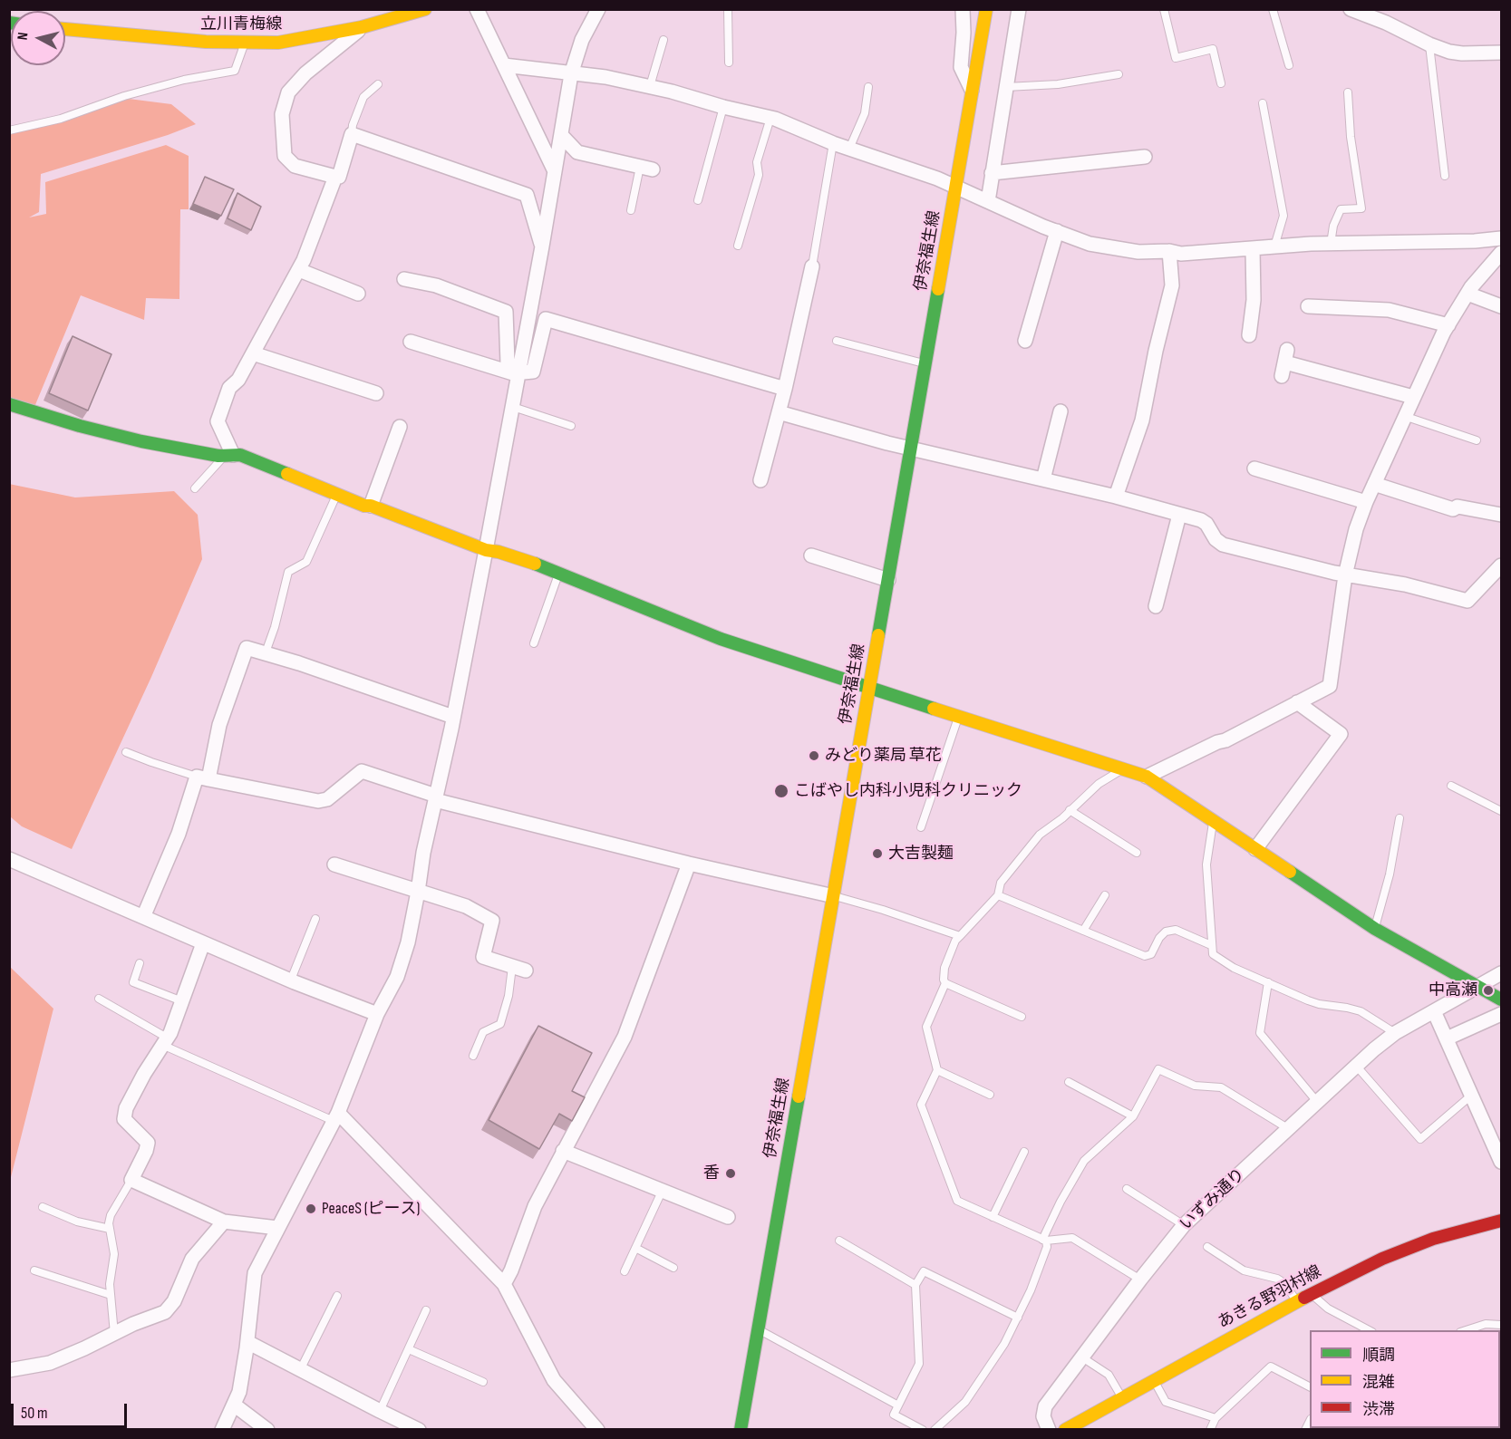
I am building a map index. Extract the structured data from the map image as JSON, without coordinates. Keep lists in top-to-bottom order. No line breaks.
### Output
{"streets":{"main road":["立川青梅線","伊奈福生線","あきる野羽村線"],"street":["いずみ通り"]},"places":["みどり薬局 草花","こばやし内科小児科クリニック","大吉製麺","中高瀬","香","PeaceS (ピース)"],"legend":["順調","混雑","渋滞"],"scale_bar":"50 m","north":"left"}
